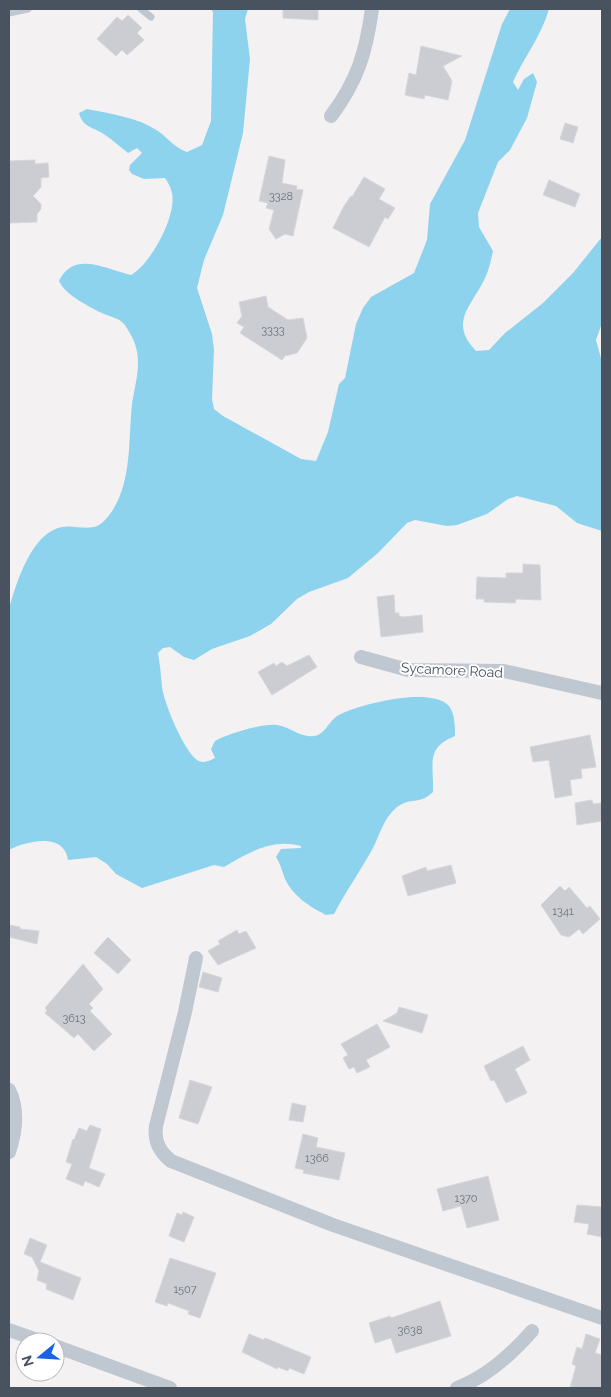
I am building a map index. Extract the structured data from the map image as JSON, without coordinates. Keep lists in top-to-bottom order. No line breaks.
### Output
{"streets":{"street":["Sycamore Road"]},"house_numbers":["3328","3333","1341","3613","1366","1370","1507","3638"],"north":"left"}
